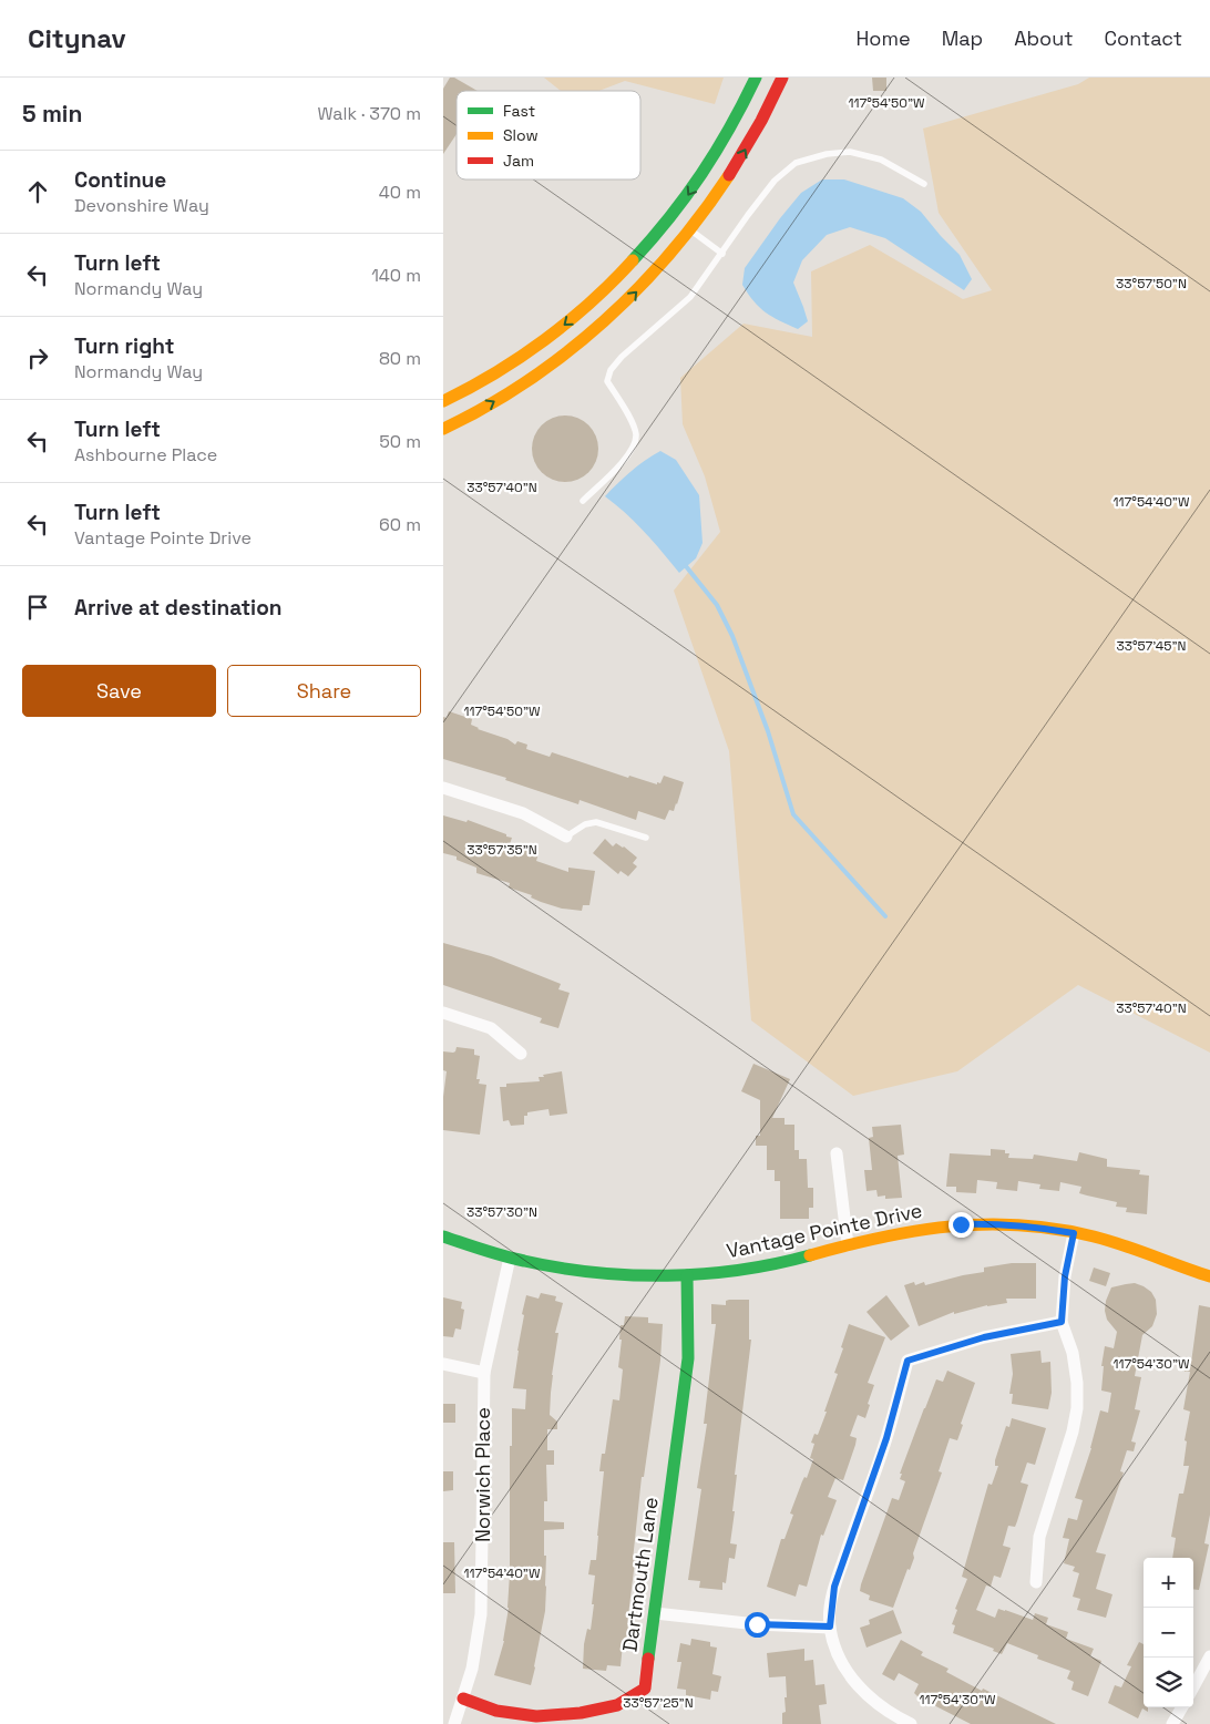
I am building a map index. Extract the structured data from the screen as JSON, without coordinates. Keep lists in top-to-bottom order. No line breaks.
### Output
{"streets":{"street":["Vantage Pointe Drive","Norwich Place","Dartmouth Lane"]},"crossings":[["Vantage Pointe Drive","Norwich Place"],["Vantage Pointe Drive","Dartmouth Lane"],["Norwich Place","Dartmouth Lane"]],"legend":["Fast","Slow","Jam"],"page":{"header":"Citynav","nav":["Home","Map","About","Contact"],"heading":["5 min","Walk · 370 m"],"list":[["Continue","Devonshire Way","40 m"],["Turn left","Normandy Way","140 m"],["Turn right","Normandy Way","80 m"],["Turn left","Ashbourne Place","50 m"],["Turn left","Vantage Pointe Drive","60 m"],"Arrive at destination"],"buttons":["Save","Share"],"map_buttons":["+","−"]},"coordinates":["117°54'50\"W","33°57'50\"N","33°57'40\"N","117°54'40\"W","33°57'45\"N","33°57'35\"N","33°57'30\"N","117°54'30\"W","33°57'25\"N"]}
